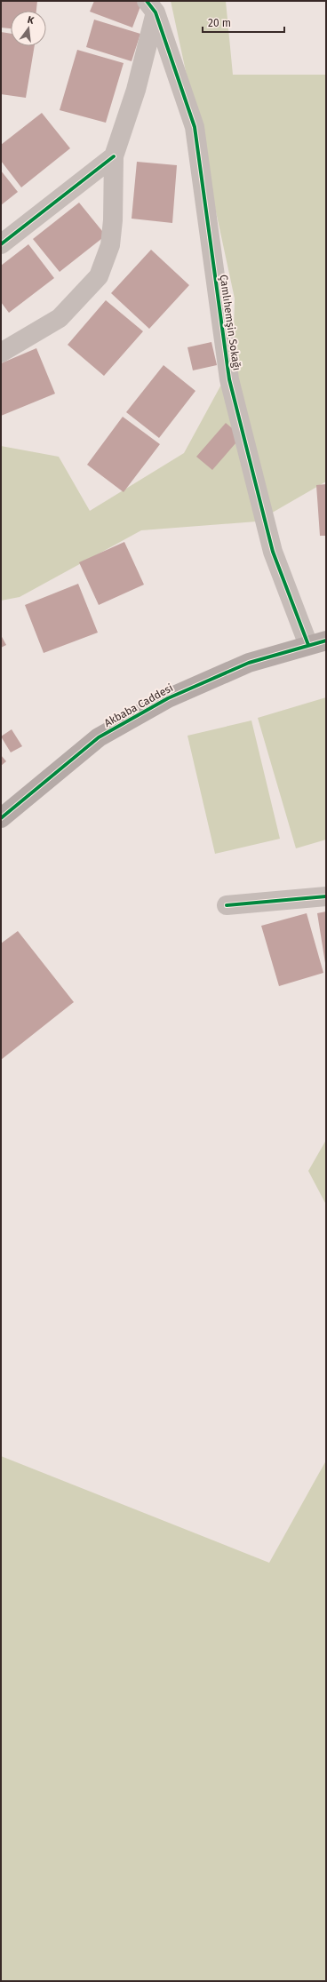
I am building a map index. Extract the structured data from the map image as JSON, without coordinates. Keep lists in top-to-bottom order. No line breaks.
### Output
{"streets":{"main road":["Akbaba Caddesi"],"street":["Çamlıhemşin Sokağı"]},"crossings":[["Çamlıhemşin Sokağı","Akbaba Caddesi"]],"scale_bar":"20 m","north":"top"}
